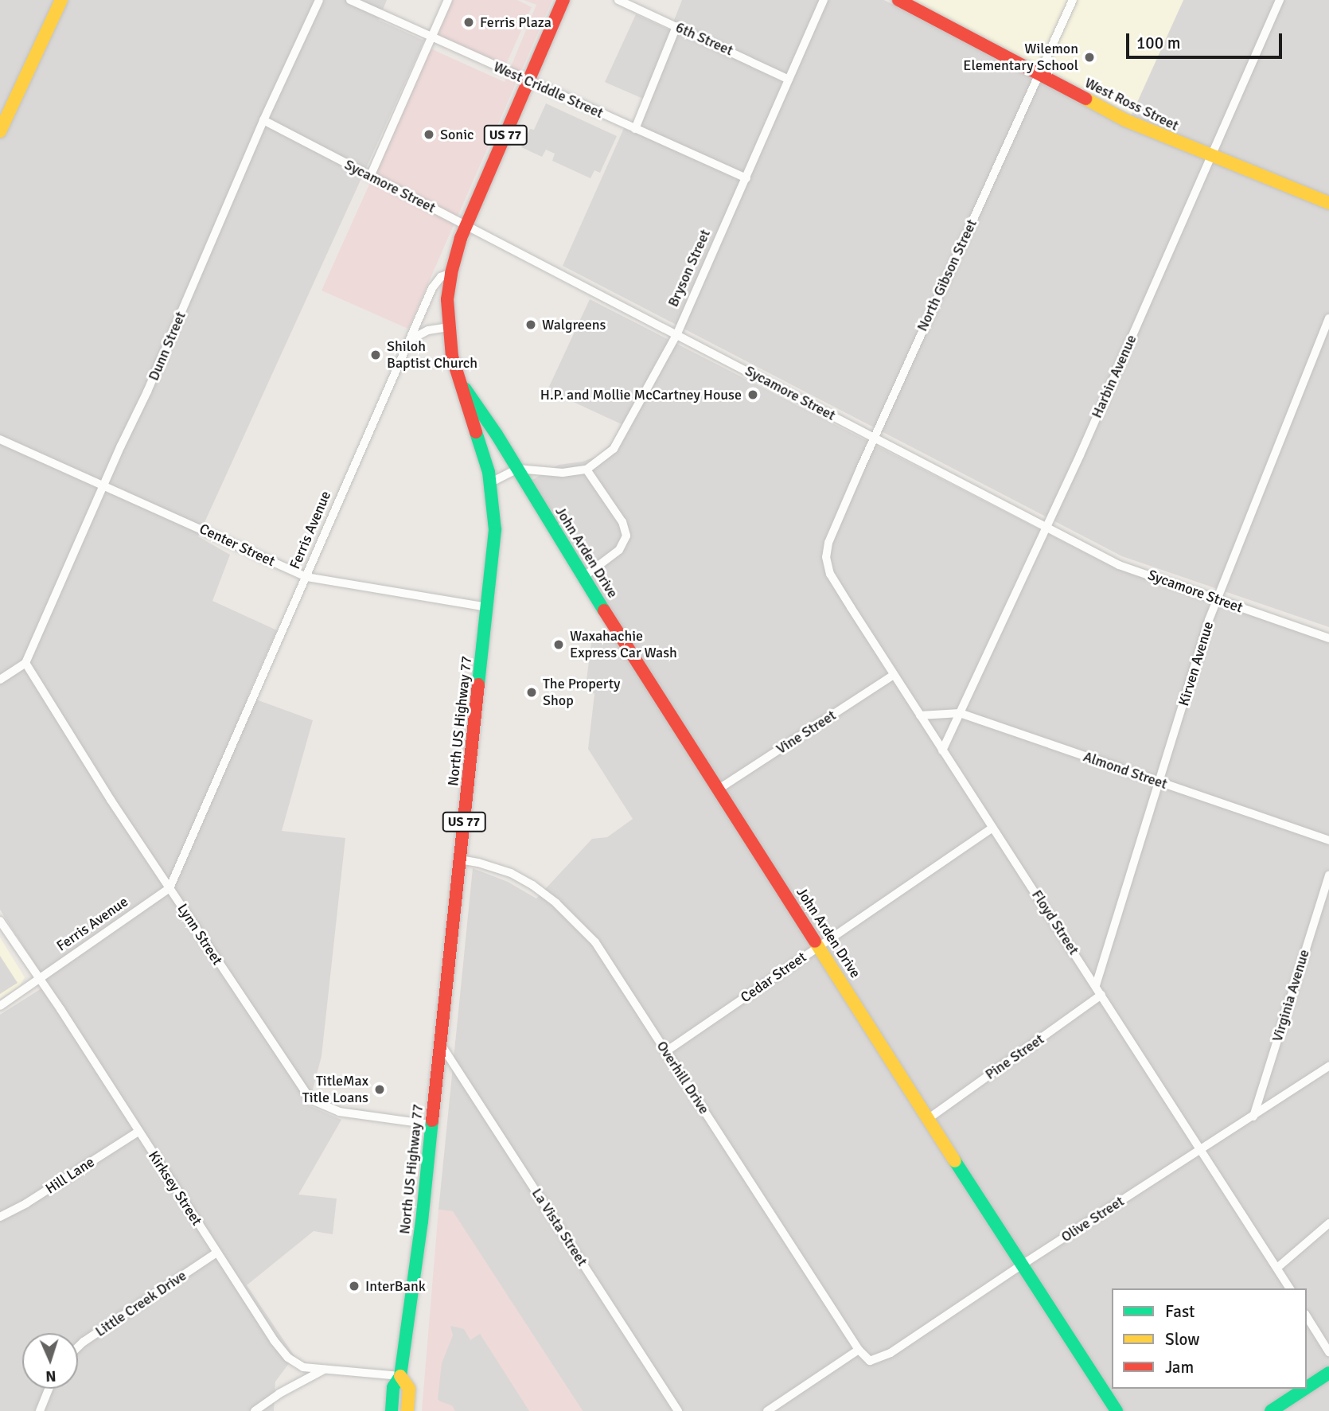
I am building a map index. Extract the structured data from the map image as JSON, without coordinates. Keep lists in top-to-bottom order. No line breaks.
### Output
{"streets":{"street":["6th Street","West Criddle Street","West Ross Street","US 77","Sycamore Street","Bryson Street","North Gibson Street","Dunn Street","Harbin Avenue","Ferris Avenue","Center Street","John Arden Drive","Kirven Avenue","North US Highway 77","Vine Street","Almond Street","Floyd Street","Lynn Street","Cedar Street","Virginia Avenue","Pine Street","Overhill Drive","Hill Lane","Kirksey Street","Olive Street","La Vista Street","Little Creek Drive"]},"crossings":[["6th Street","Bryson Street"],["West Criddle Street","Bryson Street"],["West Criddle Street","Ferris Avenue"],["West Ross Street","North Gibson Street"],["West Ross Street","Harbin Avenue"],["Sycamore Street","Bryson Street"],["Sycamore Street","North Gibson Street"],["Sycamore Street","Dunn Street"],["Sycamore Street","Harbin Avenue"],["Sycamore Street","Ferris Avenue"],["Sycamore Street","Kirven Avenue"],["North Gibson Street","Floyd Street"],["Dunn Street","Center Street"],["Dunn Street","Lynn Street"],["Harbin Avenue","Almond Street"],["Harbin Avenue","Floyd Street"],["Ferris Avenue","Center Street"],["Ferris Avenue","North US Highway 77"],["Ferris Avenue","Lynn Street"],["Ferris Avenue","Kirksey Street"],["Center Street","North US Highway 77"],["John Arden Drive","Vine Street"],["John Arden Drive","Cedar Street"],["John Arden Drive","Pine Street"],["John Arden Drive","Olive Street"],["Kirven Avenue","Almond Street"],["Kirven Avenue","Floyd Street"],["North US Highway 77","Lynn Street"],["North US Highway 77","Overhill Drive"],["North US Highway 77","Kirksey Street"],["North US Highway 77","La Vista Street"],["Vine Street","Floyd Street"],["Almond Street","Floyd Street"],["Floyd Street","Cedar Street"],["Floyd Street","Pine Street"],["Floyd Street","Olive Street"],["Cedar Street","Overhill Drive"],["Virginia Avenue","Olive Street"],["Overhill Drive","Olive Street"],["Hill Lane","Kirksey Street"],["Kirksey Street","Little Creek Drive"]],"places":["Ferris Plaza","Wilemon Elementary School","Sonic","Walgreens","Shiloh Baptist Church","H.P. and Mollie McCartney House","Waxahachie Express Car Wash","The Property Shop","TitleMax Title Loans","InterBank"],"legend":["Fast","Slow","Jam"],"scale_bar":"100 m","north":"bottom"}
